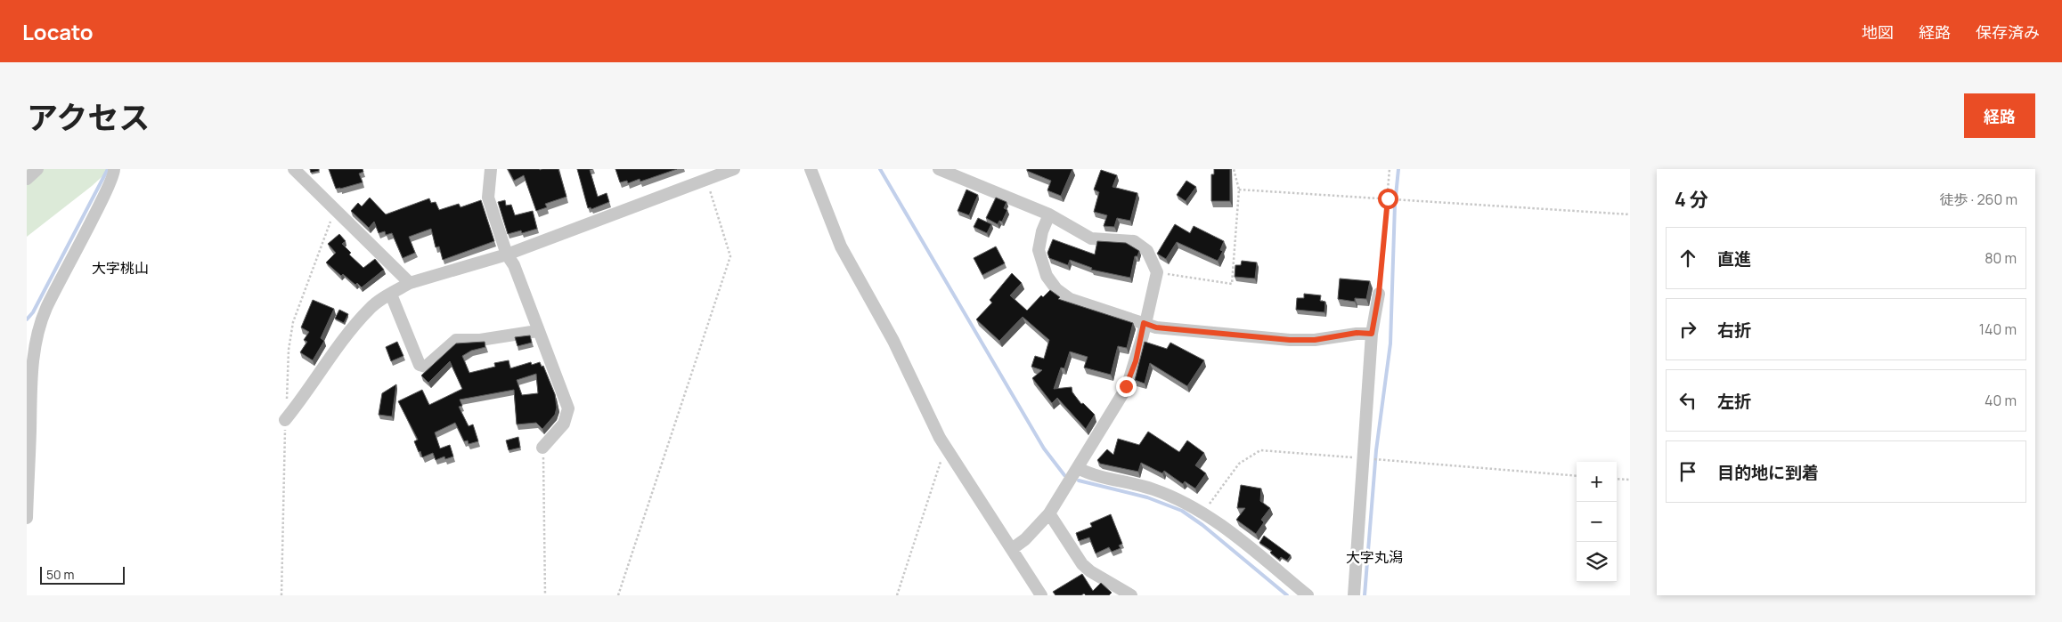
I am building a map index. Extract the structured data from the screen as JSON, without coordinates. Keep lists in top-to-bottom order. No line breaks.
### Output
{"districts":["大字桃山","大字丸潟"],"scale_bar":"50 m","page":{"header":"Locato","nav":["地図","経路","保存済み"],"title":"アクセス","buttons":"経路","heading":["4 分","徒歩 · 260 m"],"list":[["直進","80 m"],["右折","140 m"],["左折","40 m"],"目的地に到着"],"map_buttons":["+","−"],"scale":"50 m"}}
